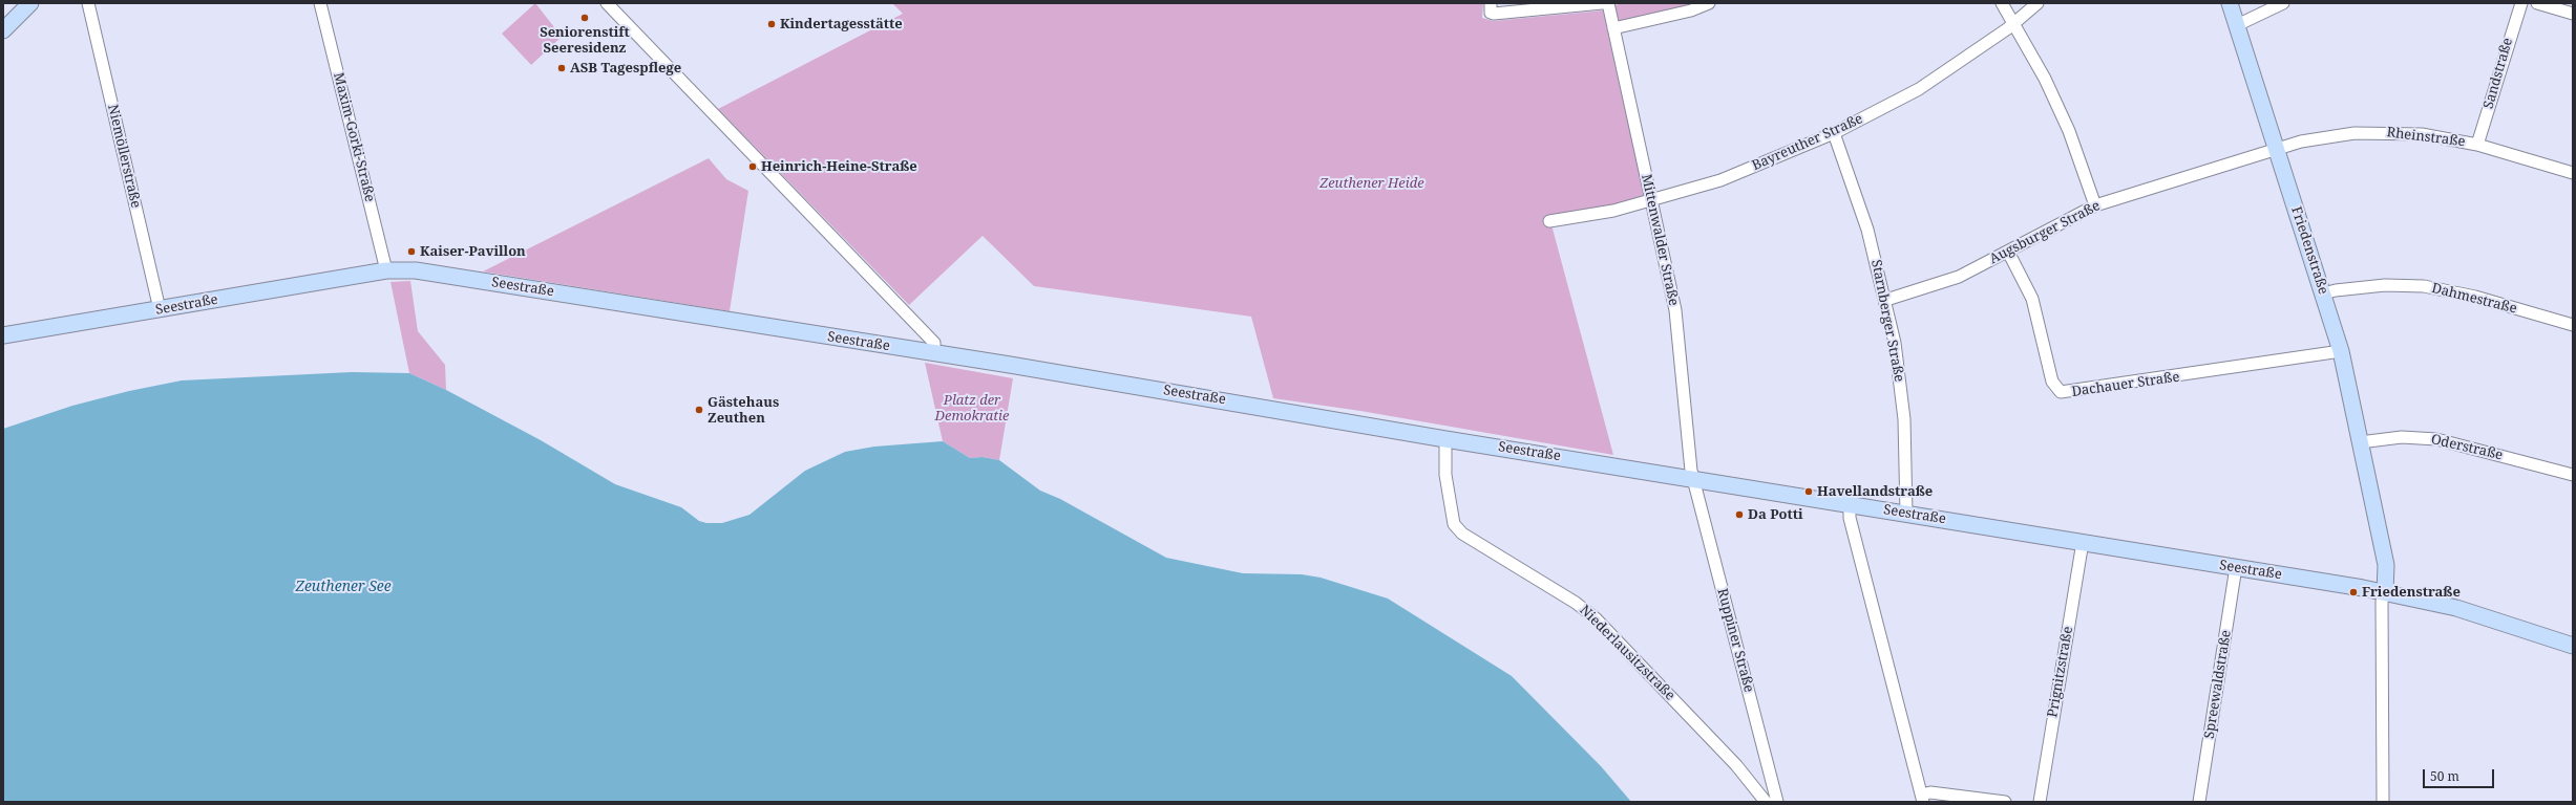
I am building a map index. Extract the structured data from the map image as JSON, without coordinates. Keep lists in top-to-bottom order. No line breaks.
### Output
{"streets":{"main road":["Friedenstraße","Seestraße"],"street":["Sandstraße","Maxim-Gorki-Straße","Rheinstraße","Bayreuther Straße","Niemöllerstraße","Augsburger Straße","Mittenwalder Straße","Dahmestraße","Starnberger Straße","Dachauer Straße","Oderstraße","Ruppiner Straße","Niederlausitzstraße","Prignitzstraße","Spreewaldstraße"]},"crossings":[["Sandstraße","Rheinstraße"],["Maxim-Gorki-Straße","Seestraße"],["Rheinstraße","Augsburger Straße"],["Rheinstraße","Friedenstraße"],["Bayreuther Straße","Mittenwalder Straße"],["Bayreuther Straße","Starnberger Straße"],["Niemöllerstraße","Seestraße"],["Augsburger Straße","Friedenstraße"],["Augsburger Straße","Starnberger Straße"],["Augsburger Straße","Dachauer Straße"],["Mittenwalder Straße","Seestraße"],["Mittenwalder Straße","Ruppiner Straße"],["Friedenstraße","Seestraße"],["Friedenstraße","Dahmestraße"],["Friedenstraße","Dachauer Straße"],["Friedenstraße","Oderstraße"],["Seestraße","Starnberger Straße"],["Seestraße","Ruppiner Straße"],["Seestraße","Niederlausitzstraße"],["Seestraße","Prignitzstraße"],["Seestraße","Spreewaldstraße"]],"water":["Zeuthener See"],"parks":["Zeuthener Heide","Platz der Demokratie"],"places":["Seniorenstift Seeresidenz","Kindertagesstätte","ASB Tagespflege","Heinrich-Heine-Straße","Kaiser-Pavillon","Gästehaus Zeuthen","Havellandstraße","Da Potti","Friedenstraße"],"scale_bar":"50 m"}
